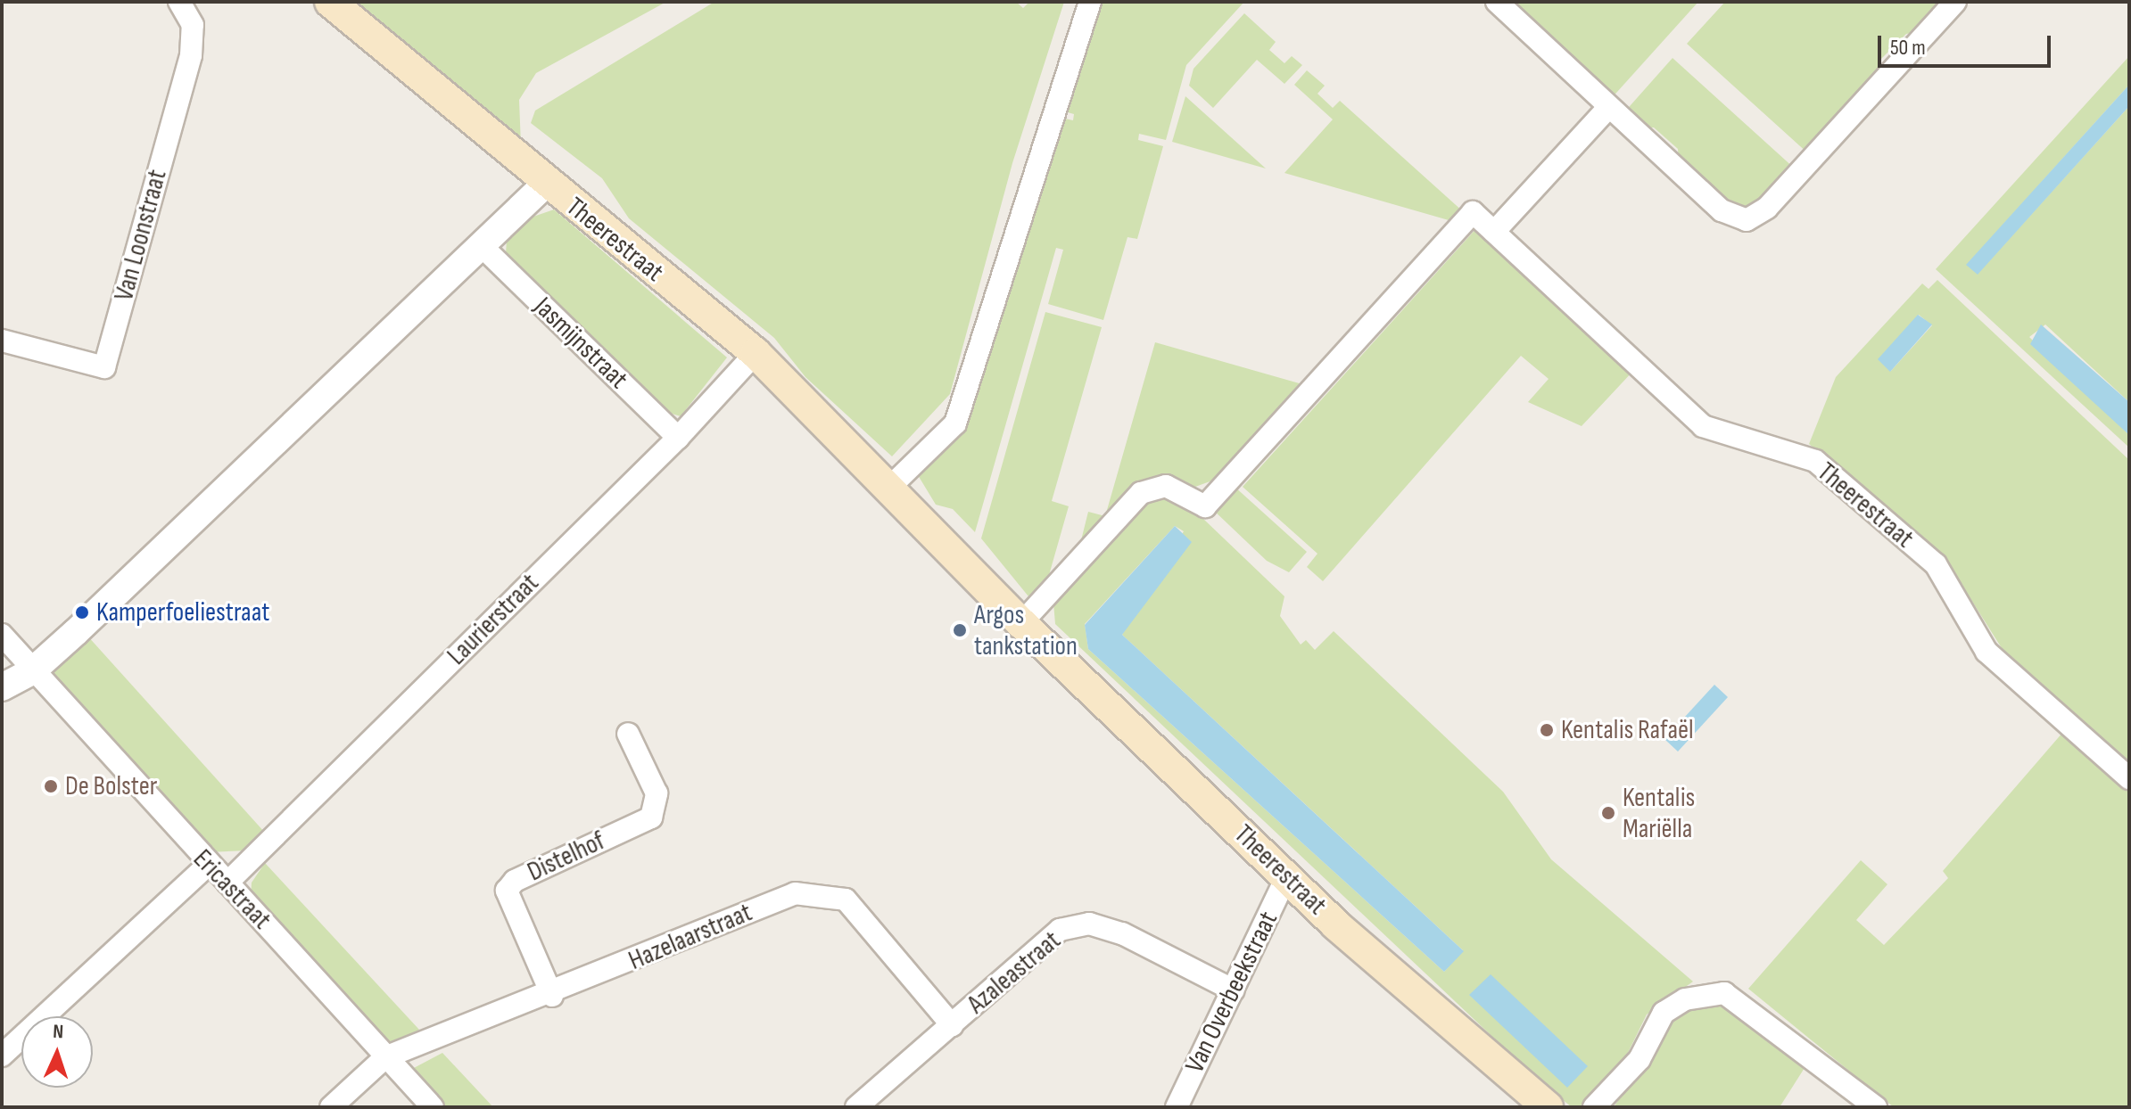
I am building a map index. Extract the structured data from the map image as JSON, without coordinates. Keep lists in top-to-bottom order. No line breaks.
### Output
{"streets":{"main road":["Theerestraat"],"street":["Van Loonstraat","Jasmijnstraat","Laurierstraat","Distelhof","Ericastraat","Hazelaarstraat","Azaleastraat","Van Overbeekstraat"]},"crossings":[["Theerestraat","Laurierstraat"],["Theerestraat","Van Overbeekstraat"],["Jasmijnstraat","Laurierstraat"],["Laurierstraat","Ericastraat"],["Distelhof","Hazelaarstraat"],["Ericastraat","Hazelaarstraat"],["Hazelaarstraat","Azaleastraat"],["Azaleastraat","Van Overbeekstraat"]],"places":["Kamperfoeliestraat","Argos tankstation","Kentalis Rafaël","De Bolster","Kentalis Mariëlla"],"scale_bar":"50 m","north":"top"}
